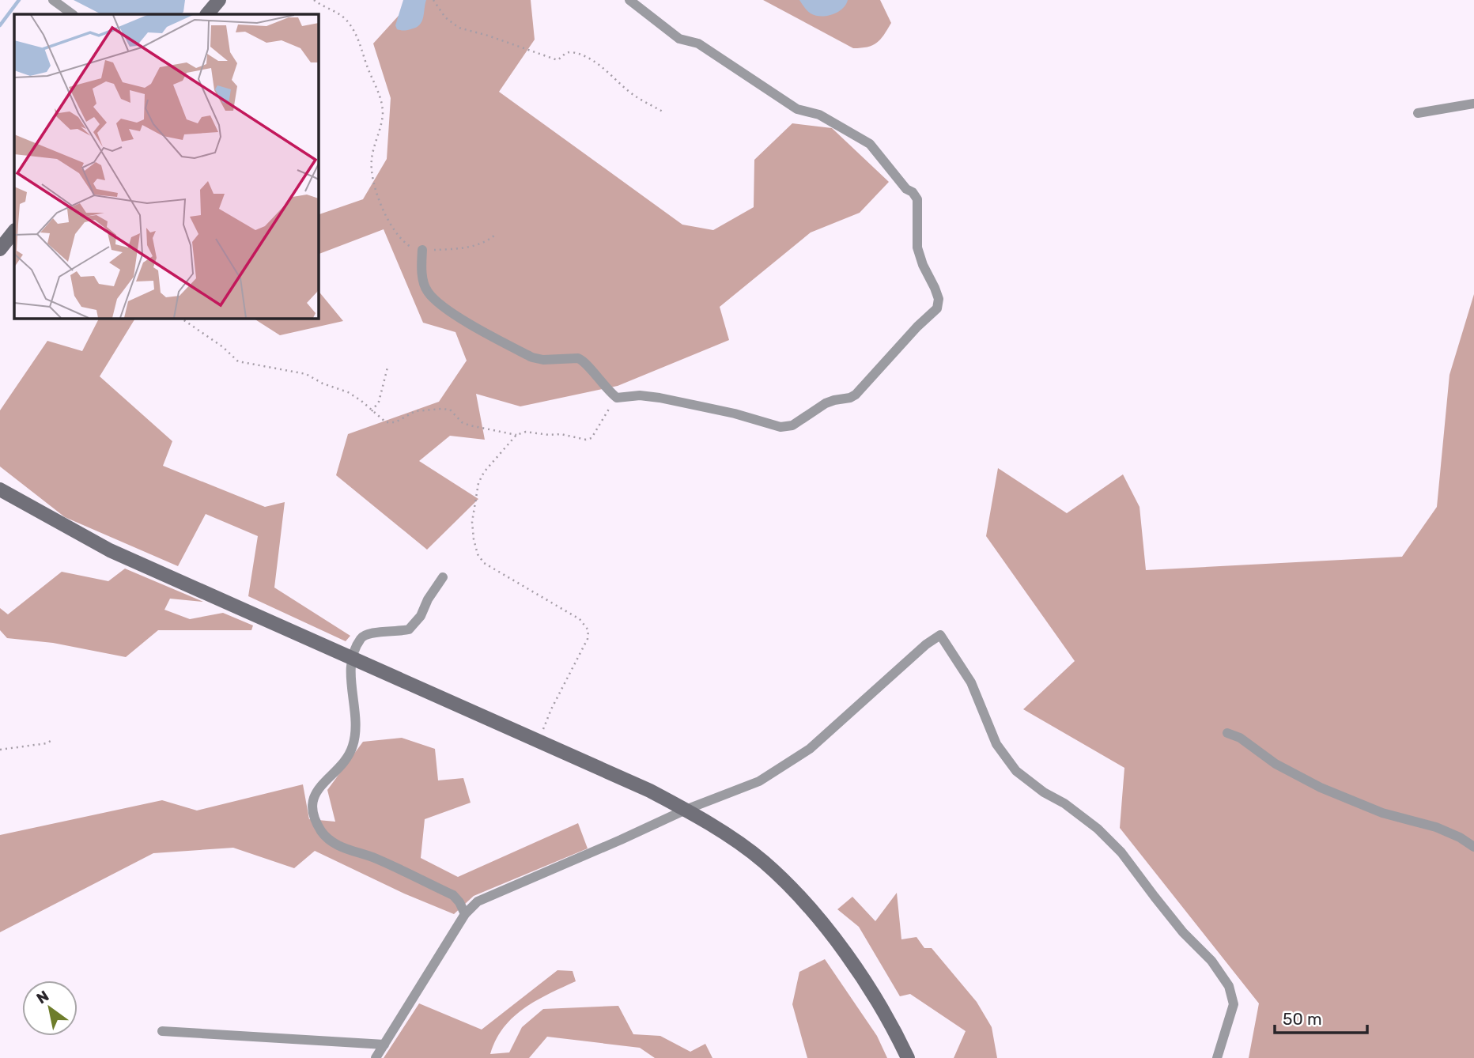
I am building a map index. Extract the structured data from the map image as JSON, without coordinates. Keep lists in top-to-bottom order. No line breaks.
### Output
{"scale_bar":"50 m","north":"top left"}
